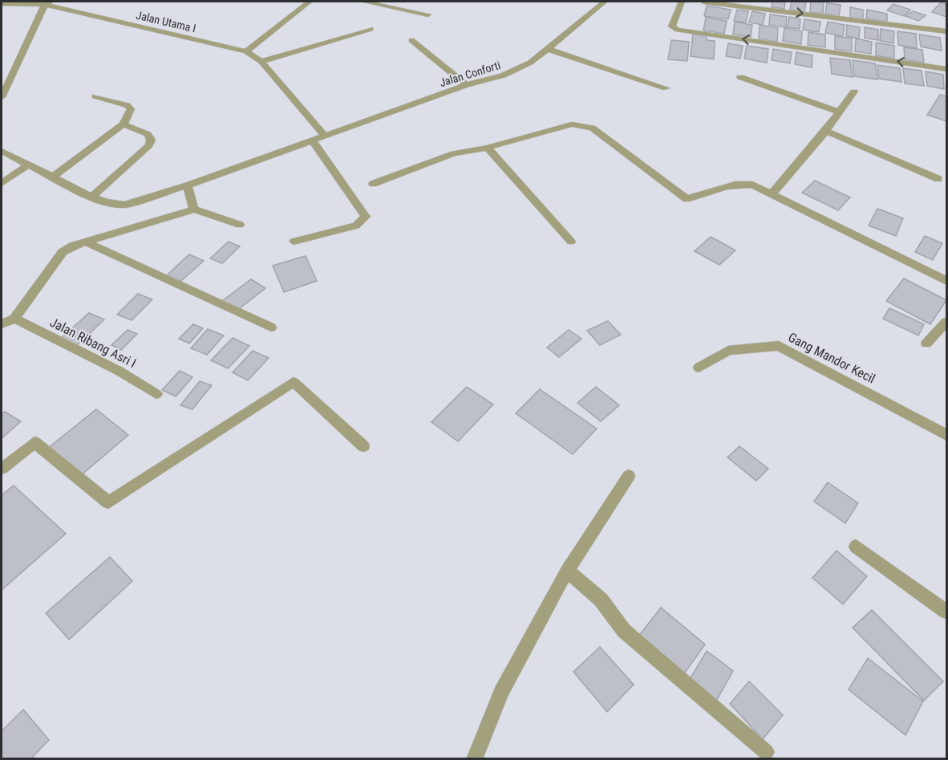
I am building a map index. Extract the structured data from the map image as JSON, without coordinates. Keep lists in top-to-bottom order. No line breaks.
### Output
{"streets":{"street":["Jalan Utama I","Jalan Conforti","Jalan Ribang Asri I","Gang Mandor Kecil"]}}
